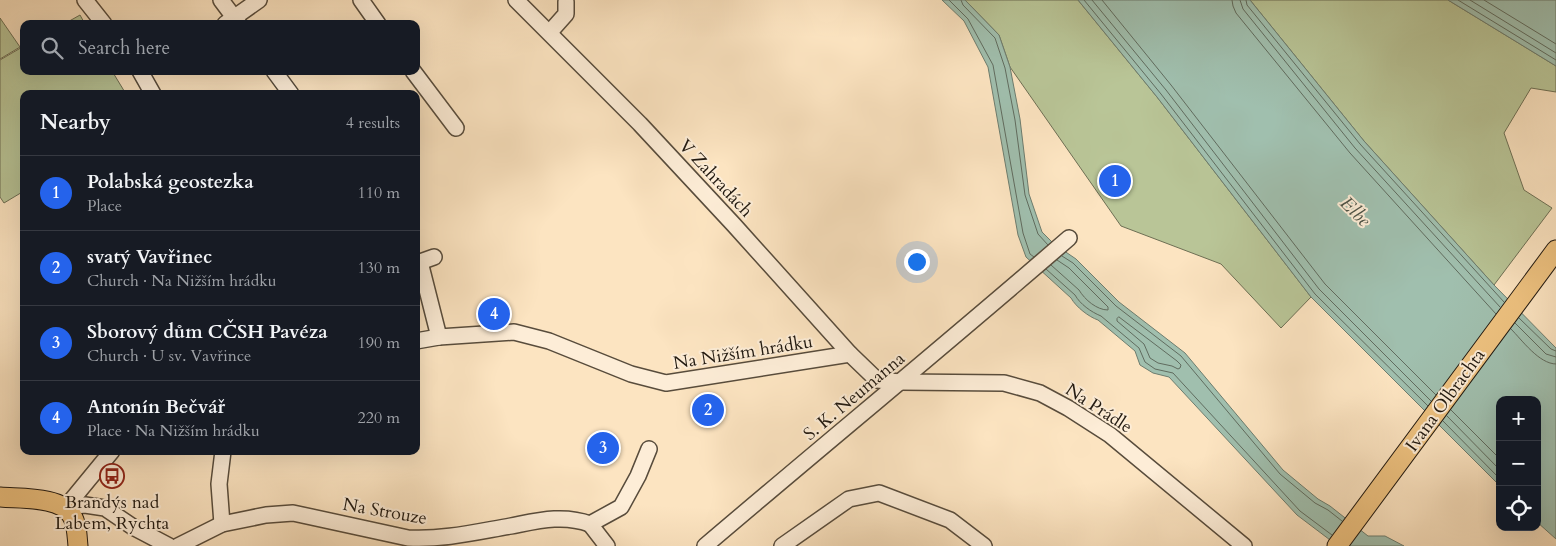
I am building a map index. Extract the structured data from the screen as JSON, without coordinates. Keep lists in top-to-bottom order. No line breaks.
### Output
{"streets":{"main road":["Ivana Olbrachta"],"street":["V Zahradách","Na Nižším hrádku","S. K. Neumanna","Na Prádle","Na Strouze"]},"crossings":[["V Zahradách","Na Nižším hrádku"],["S. K. Neumanna","Na Prádle"]],"water":["Elbe"],"places":{"bus stop":["Brandýs nad Labem, Rychta"]},"page":{"search":"Search here","heading":["Nearby","4 results"],"list":[{"mark":"1","name":"Polabská geostezka","note":"Place","value":"110 m"},{"mark":"2","name":"svatý Vavřinec","note":"Church · Na Nižším hrádku","value":"130 m"},{"mark":"3","name":"Sborový dům CČSH Pavéza","note":"Church · U sv. Vavřince","value":"190 m"},{"mark":"4","name":"Antonín Bečvář","note":"Place · Na Nižším hrádku","value":"220 m"}],"pins":["1","4","2","3"],"map_buttons":["+","−"]}}
